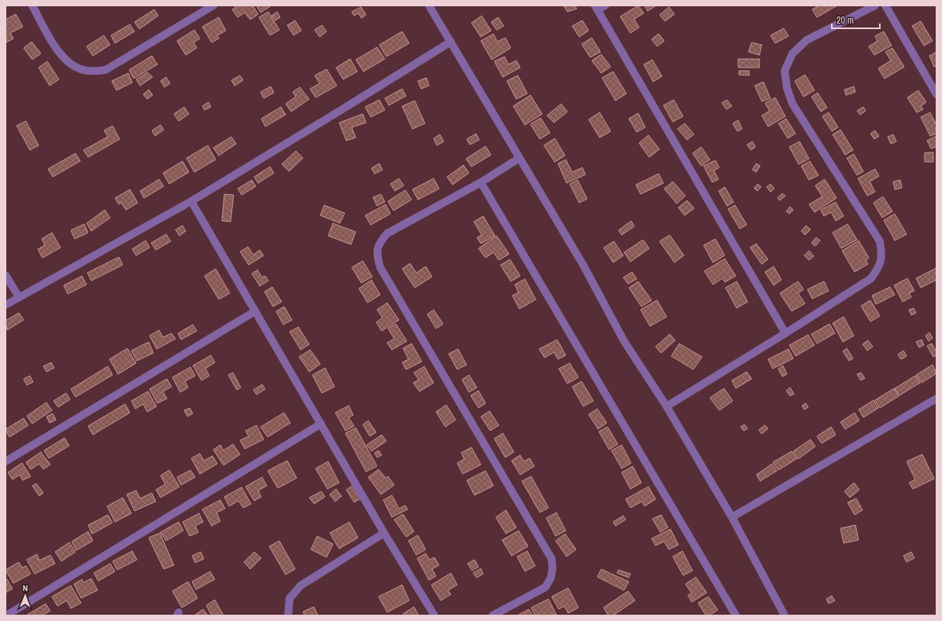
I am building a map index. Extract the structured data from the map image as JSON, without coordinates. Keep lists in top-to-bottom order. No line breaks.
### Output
{"scale_bar":"20 m","north":"top"}
